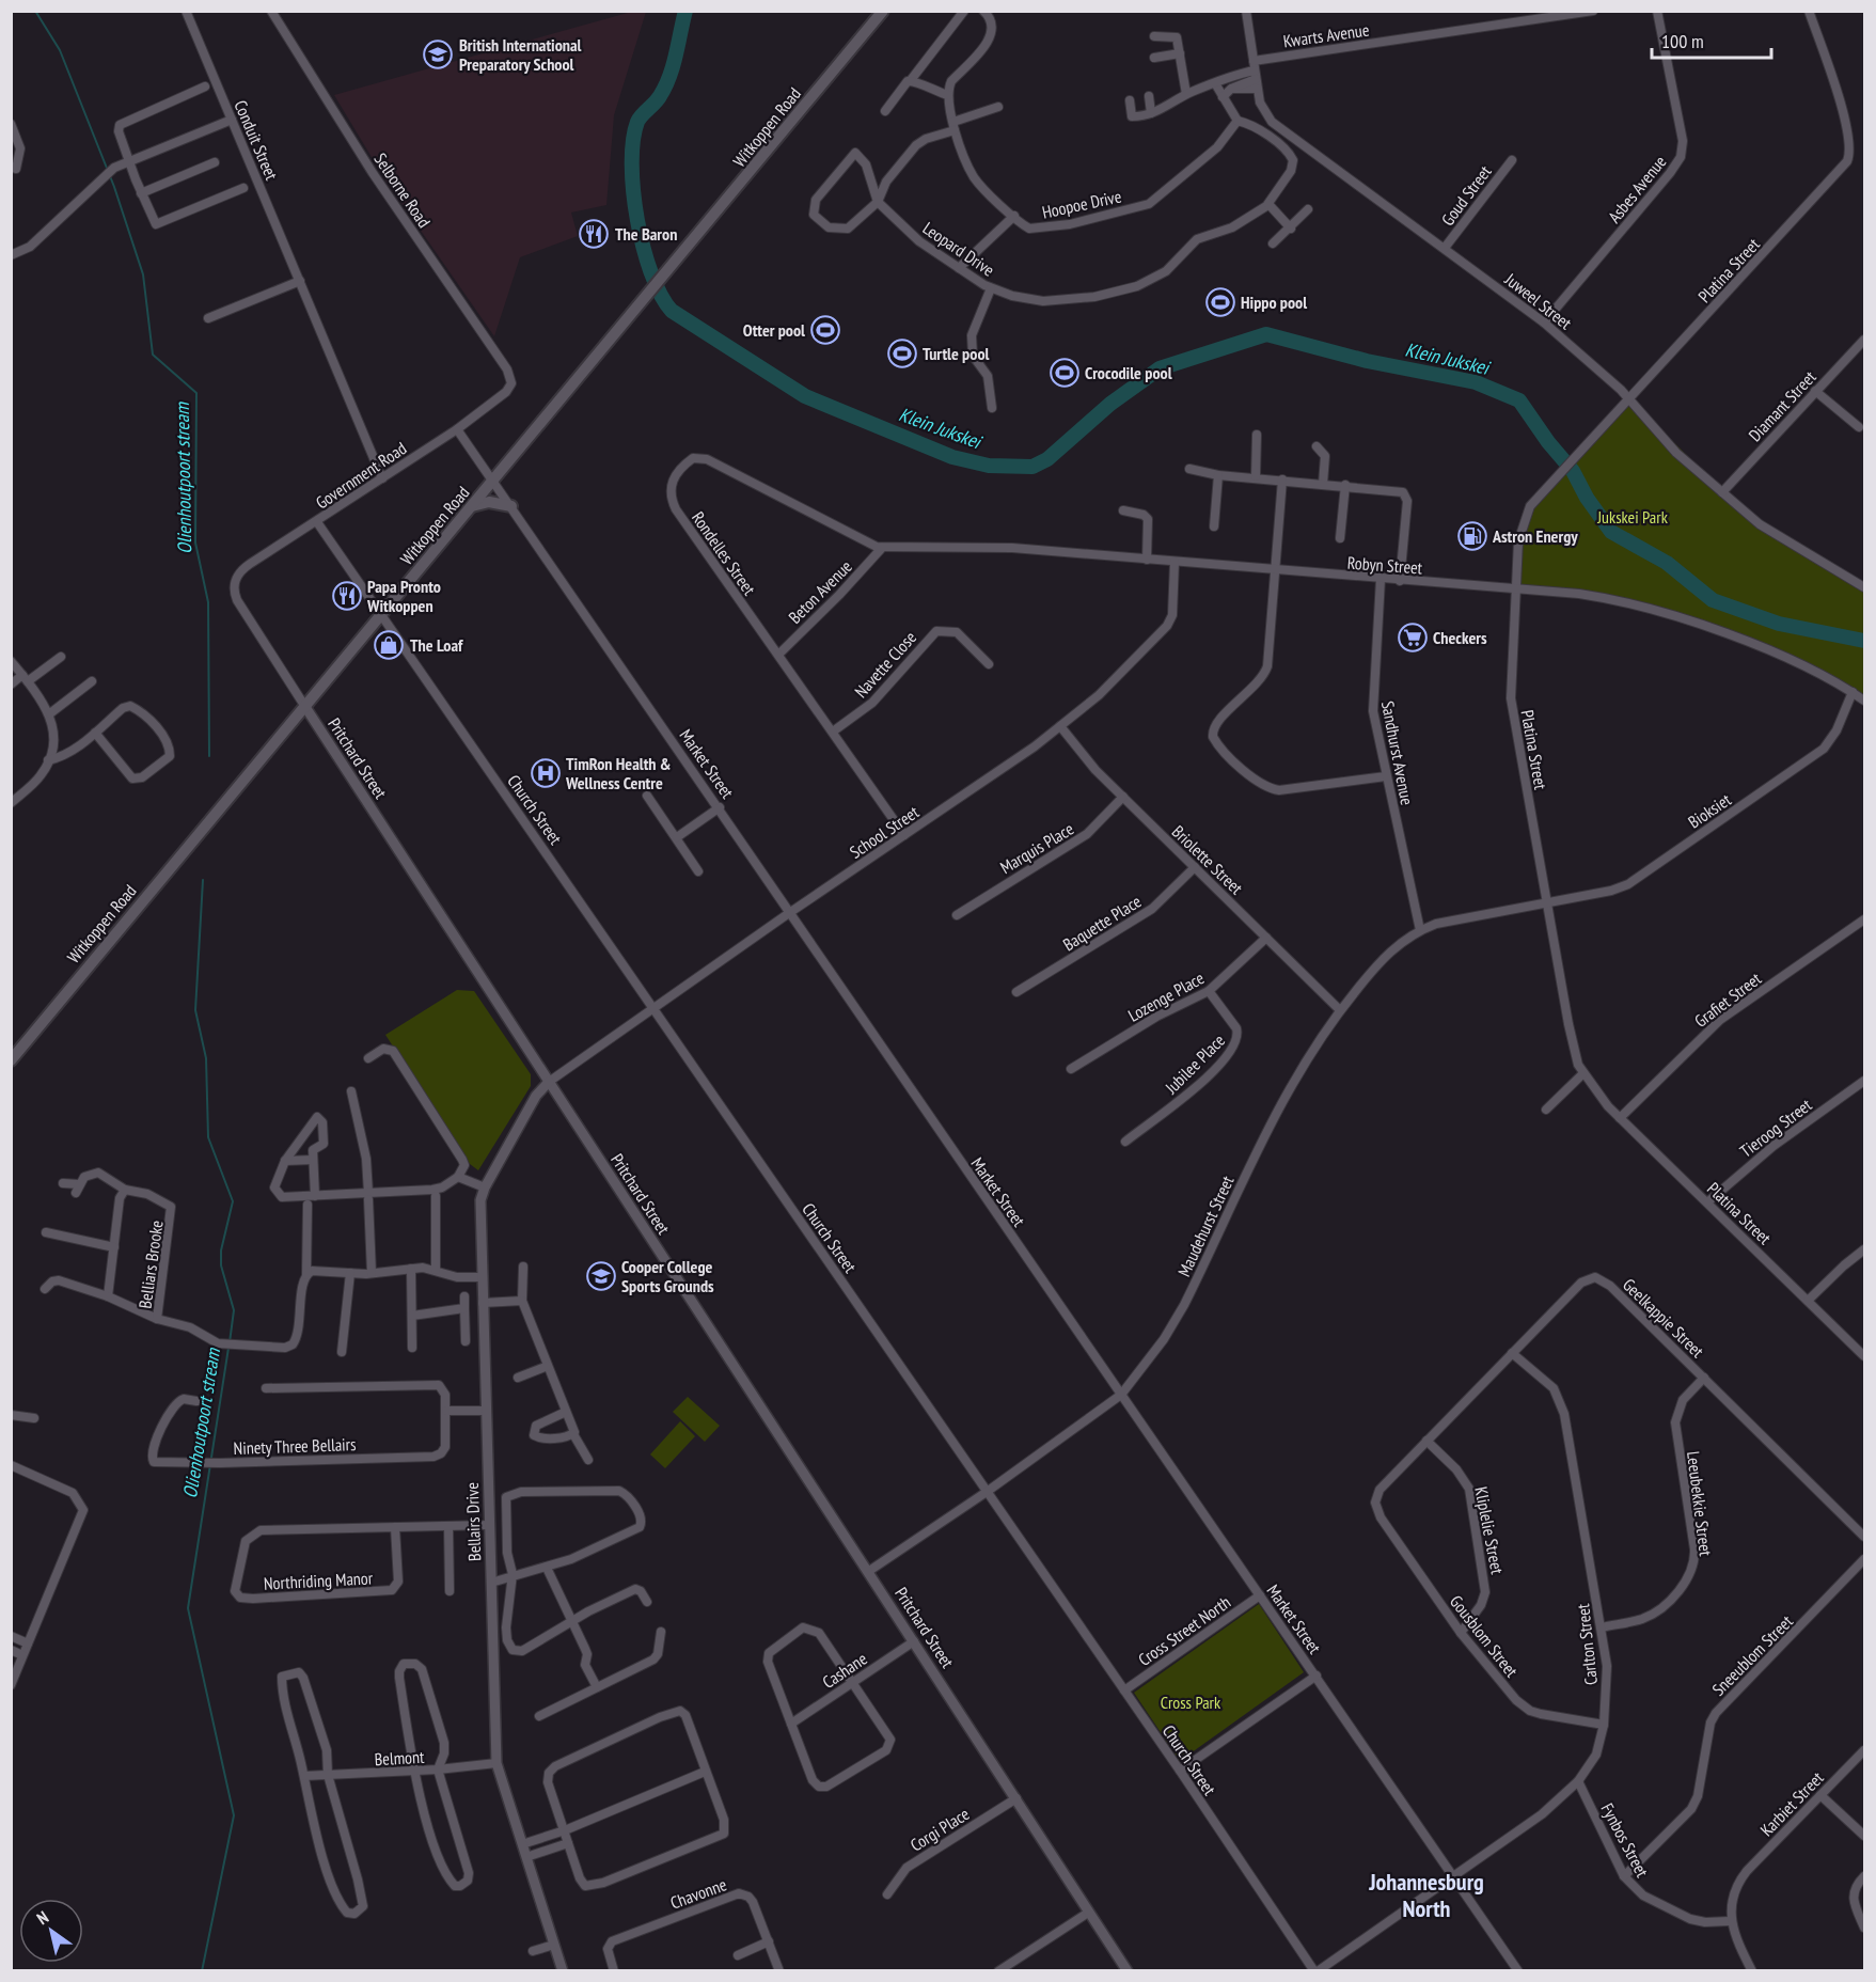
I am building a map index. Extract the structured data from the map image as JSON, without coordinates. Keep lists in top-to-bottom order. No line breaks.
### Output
{"streets":{"main road":["Witkoppen Road"],"street":["Kwarts Avenue","Conduit Street","Asbes Avenue","Selborne Road","Goud Street","Hoopoe Drive","Leopard Drive","Platina Street","Juweel Street","Diamant Street","Government Road","Rondelles Street","Robyn Street","Beton Avenue","Navette Close","Sandhurst Avenue","Pritchard Street","Market Street","Church Street","Bioksiet","School Street","Marquis Place","Briolette Street","Baquette Place","Lozenge Place","Grafiet Street","Jubilee Place","Tieroog Street","Maudehurst Street","Belliars Brooke","Geelkappie Street","Ninety Three Bellairs","Leeubekkie Street","Bellairs Drive","Kliplelie Street","Northriding Manor","Cross Street North","Gousblom Street","Carlton Street","Sneeublom Street","Cashane","Belmont","Karbiet Street","Corgi Place","Fynbos Street","Chavonne"]},"crossings":[["Kwarts Avenue","Juweel Street"],["Witkoppen Road","Pritchard Street"],["Witkoppen Road","Market Street"],["Witkoppen Road","Church Street"],["Conduit Street","Government Road"],["Asbes Avenue","Juweel Street"],["Selborne Road","Government Road"],["Goud Street","Juweel Street"],["Hoopoe Drive","Leopard Drive"],["Platina Street","Juweel Street"],["Platina Street","Robyn Street"],["Platina Street","Bioksiet"],["Platina Street","Grafiet Street"],["Platina Street","Tieroog Street"],["Platina Street","Maudehurst Street"],["Juweel Street","Diamant Street"],["Government Road","Pritchard Street"],["Government Road","Market Street"],["Government Road","Church Street"],["Rondelles Street","Robyn Street"],["Rondelles Street","Beton Avenue"],["Rondelles Street","Navette Close"],["Rondelles Street","School Street"],["Robyn Street","Beton Avenue"],["Robyn Street","Sandhurst Avenue"],["Robyn Street","Bioksiet"],["Robyn Street","School Street"],["Sandhurst Avenue","Maudehurst Street"],["Pritchard Street","School Street"],["Pritchard Street","Maudehurst Street"],["Pritchard Street","Bellairs Drive"],["Pritchard Street","Cashane"],["Pritchard Street","Corgi Place"],["Market Street","School Street"],["Market Street","Maudehurst Street"],["Market Street","Cross Street North"],["Market Street","Carlton Street"],["Church Street","School Street"],["Church Street","Maudehurst Street"],["Church Street","Cross Street North"],["Church Street","Carlton Street"],["Bioksiet","Maudehurst Street"],["School Street","Briolette Street"],["School Street","Bellairs Drive"],["Marquis Place","Briolette Street"],["Briolette Street","Baquette Place"],["Briolette Street","Lozenge Place"],["Briolette Street","Maudehurst Street"],["Lozenge Place","Jubilee Place"],["Geelkappie Street","Leeubekkie Street"],["Geelkappie Street","Kliplelie Street"],["Geelkappie Street","Gousblom Street"],["Geelkappie Street","Carlton Street"],["Leeubekkie Street","Carlton Street"],["Bellairs Drive","Northriding Manor"],["Bellairs Drive","Belmont"],["Kliplelie Street","Gousblom Street"],["Gousblom Street","Carlton Street"],["Carlton Street","Fynbos Street"],["Sneeublom Street","Fynbos Street"],["Karbiet Street","Fynbos Street"]],"districts":["Johannesburg North"],"water":["Klein Jukskei","Olienhoutpoort stream"],"parks":["Jukskei Park","Cross Park"],"places":{"school or university":["British International Preparatory School","Cooper College Sports Grounds"],"restaurant":["The Baron","Papa Pronto Witkoppen"],"sports":["Hippo pool","Otter pool","Turtle pool","Crocodile pool"],"fuel station":["Astron Energy"],"supermarket":["Checkers"],"shop":["The Loaf"],"hospital":["TimRon Health & Wellness Centre"]},"scale_bar":"100 m","north":"top left"}
